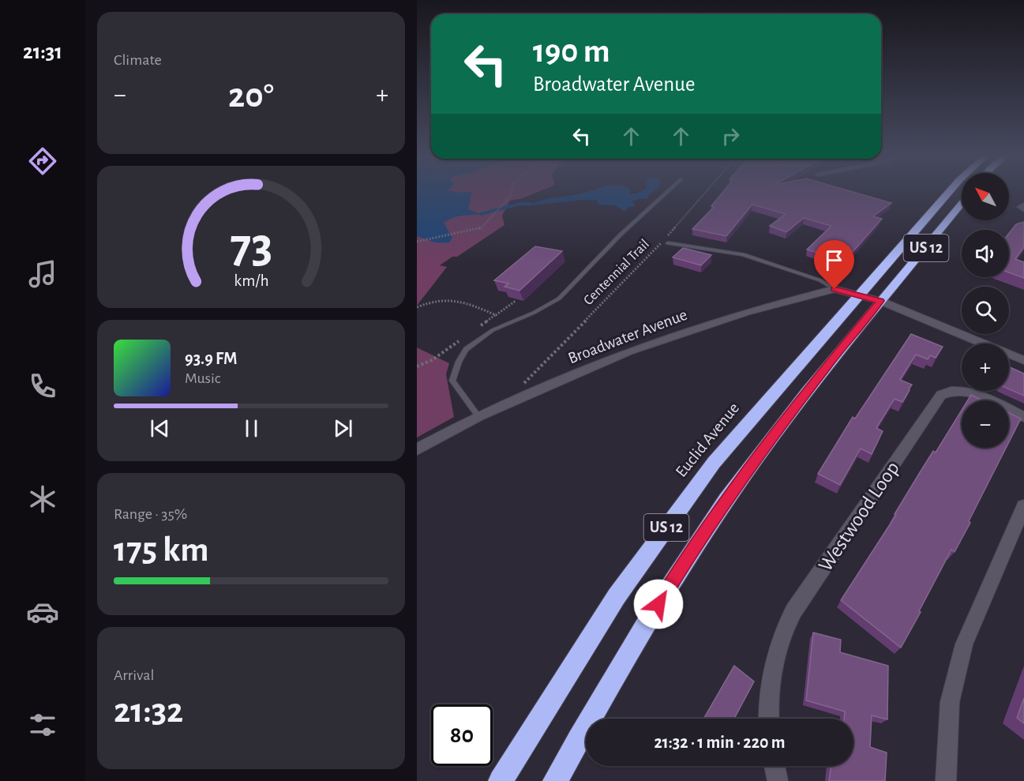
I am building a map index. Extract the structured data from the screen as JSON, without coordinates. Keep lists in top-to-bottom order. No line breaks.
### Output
{"streets":{"highway":["US 12","Euclid Avenue"],"street":["Broadwater Avenue","Westwood Loop"],"path":["Centennial Trail"]},"crossings":[["US 12","Broadwater Avenue"],["Centennial Trail","Broadwater Avenue"],["Broadwater Avenue","Euclid Avenue"]],"north":"top left","page":{"tabs":"21:31","tile":["Climate",["Range · 35%","175 km"],["Arrival","21:32"]],"turn":["190 m","Broadwater Avenue"],"heat":["−","20°","+"],"map_buttons":["+","−"],"song":["93.9 FM","Music"],"limit":"80","trip":"21:32 · 1 min · 220 m","gauge":["73","km/h"]}}
